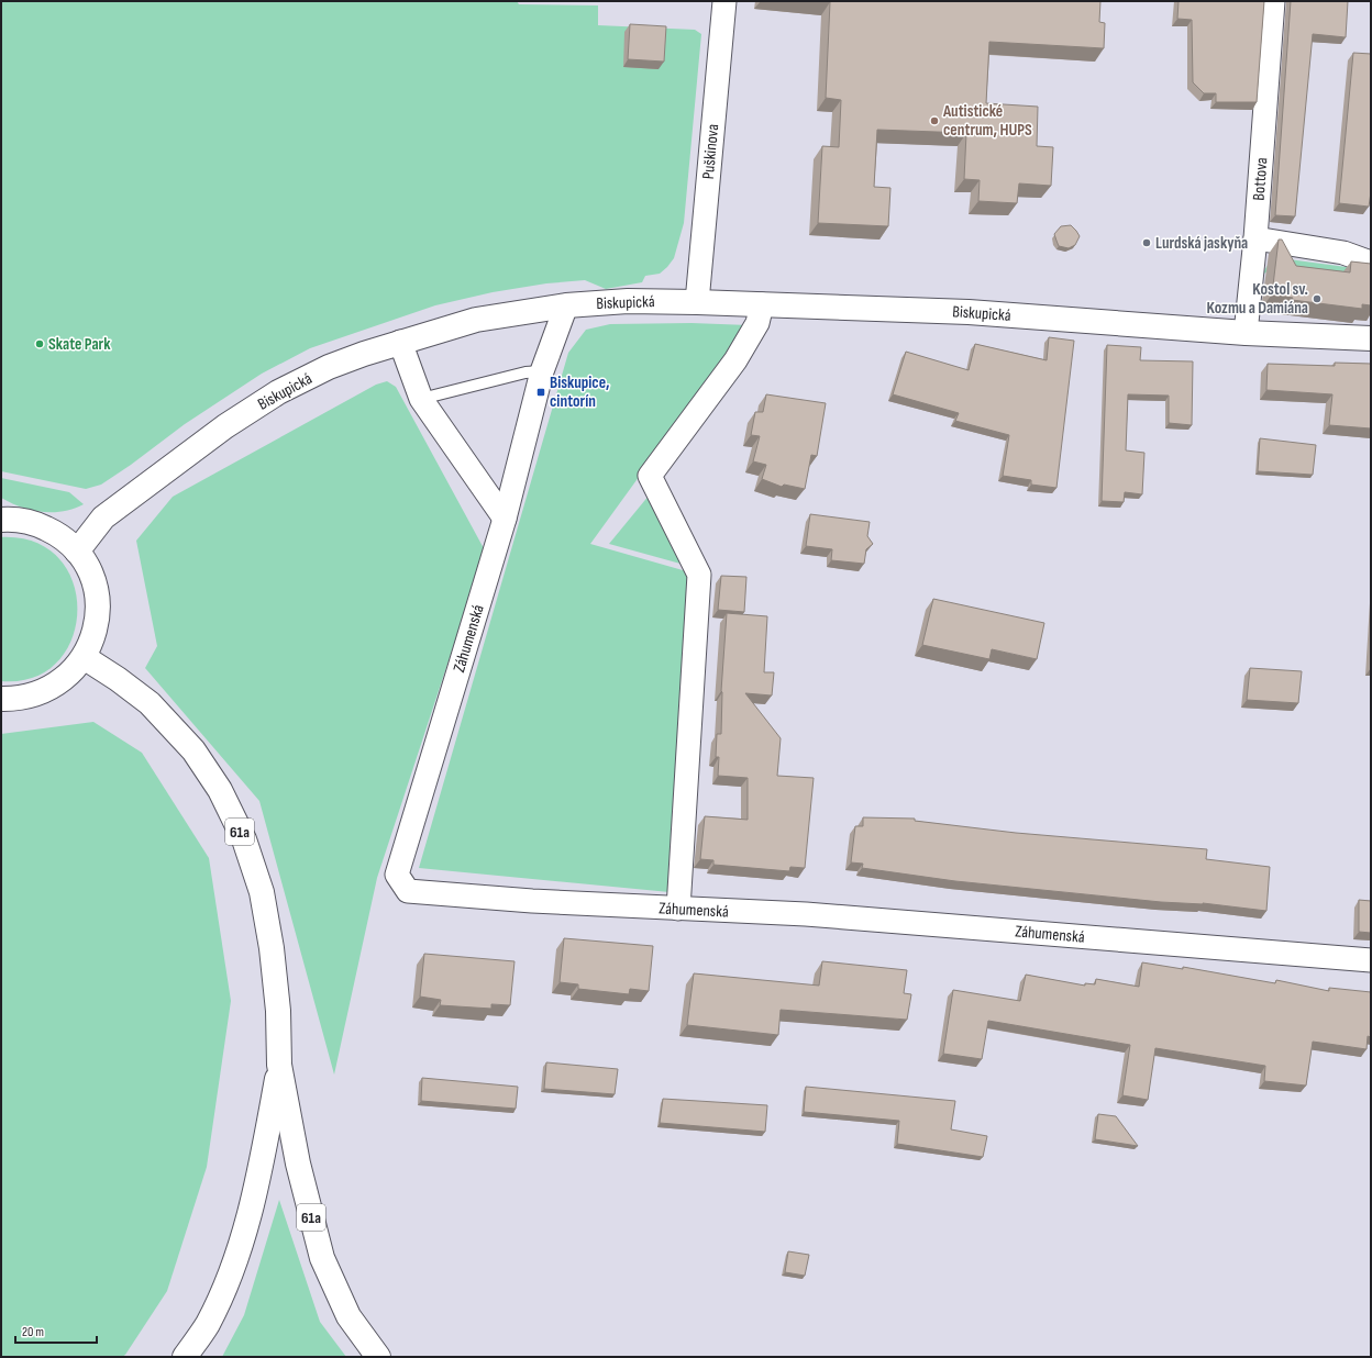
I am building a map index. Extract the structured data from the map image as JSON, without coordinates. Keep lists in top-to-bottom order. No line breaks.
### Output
{"streets":{"street":["Puškinova","Bottova","Biskupická","Záhumenská","61a"]},"crossings":[["Puškinova","Biskupická"],["Biskupická","Záhumenská"]],"places":{"other":["Autistické centrum, HUPS","Lurdská jaskyňa","Kostol sv. Kozmu a Damiána","Skate Park"],"transit":["Biskupice, cintorín"]},"scale_bar":"20 m"}
